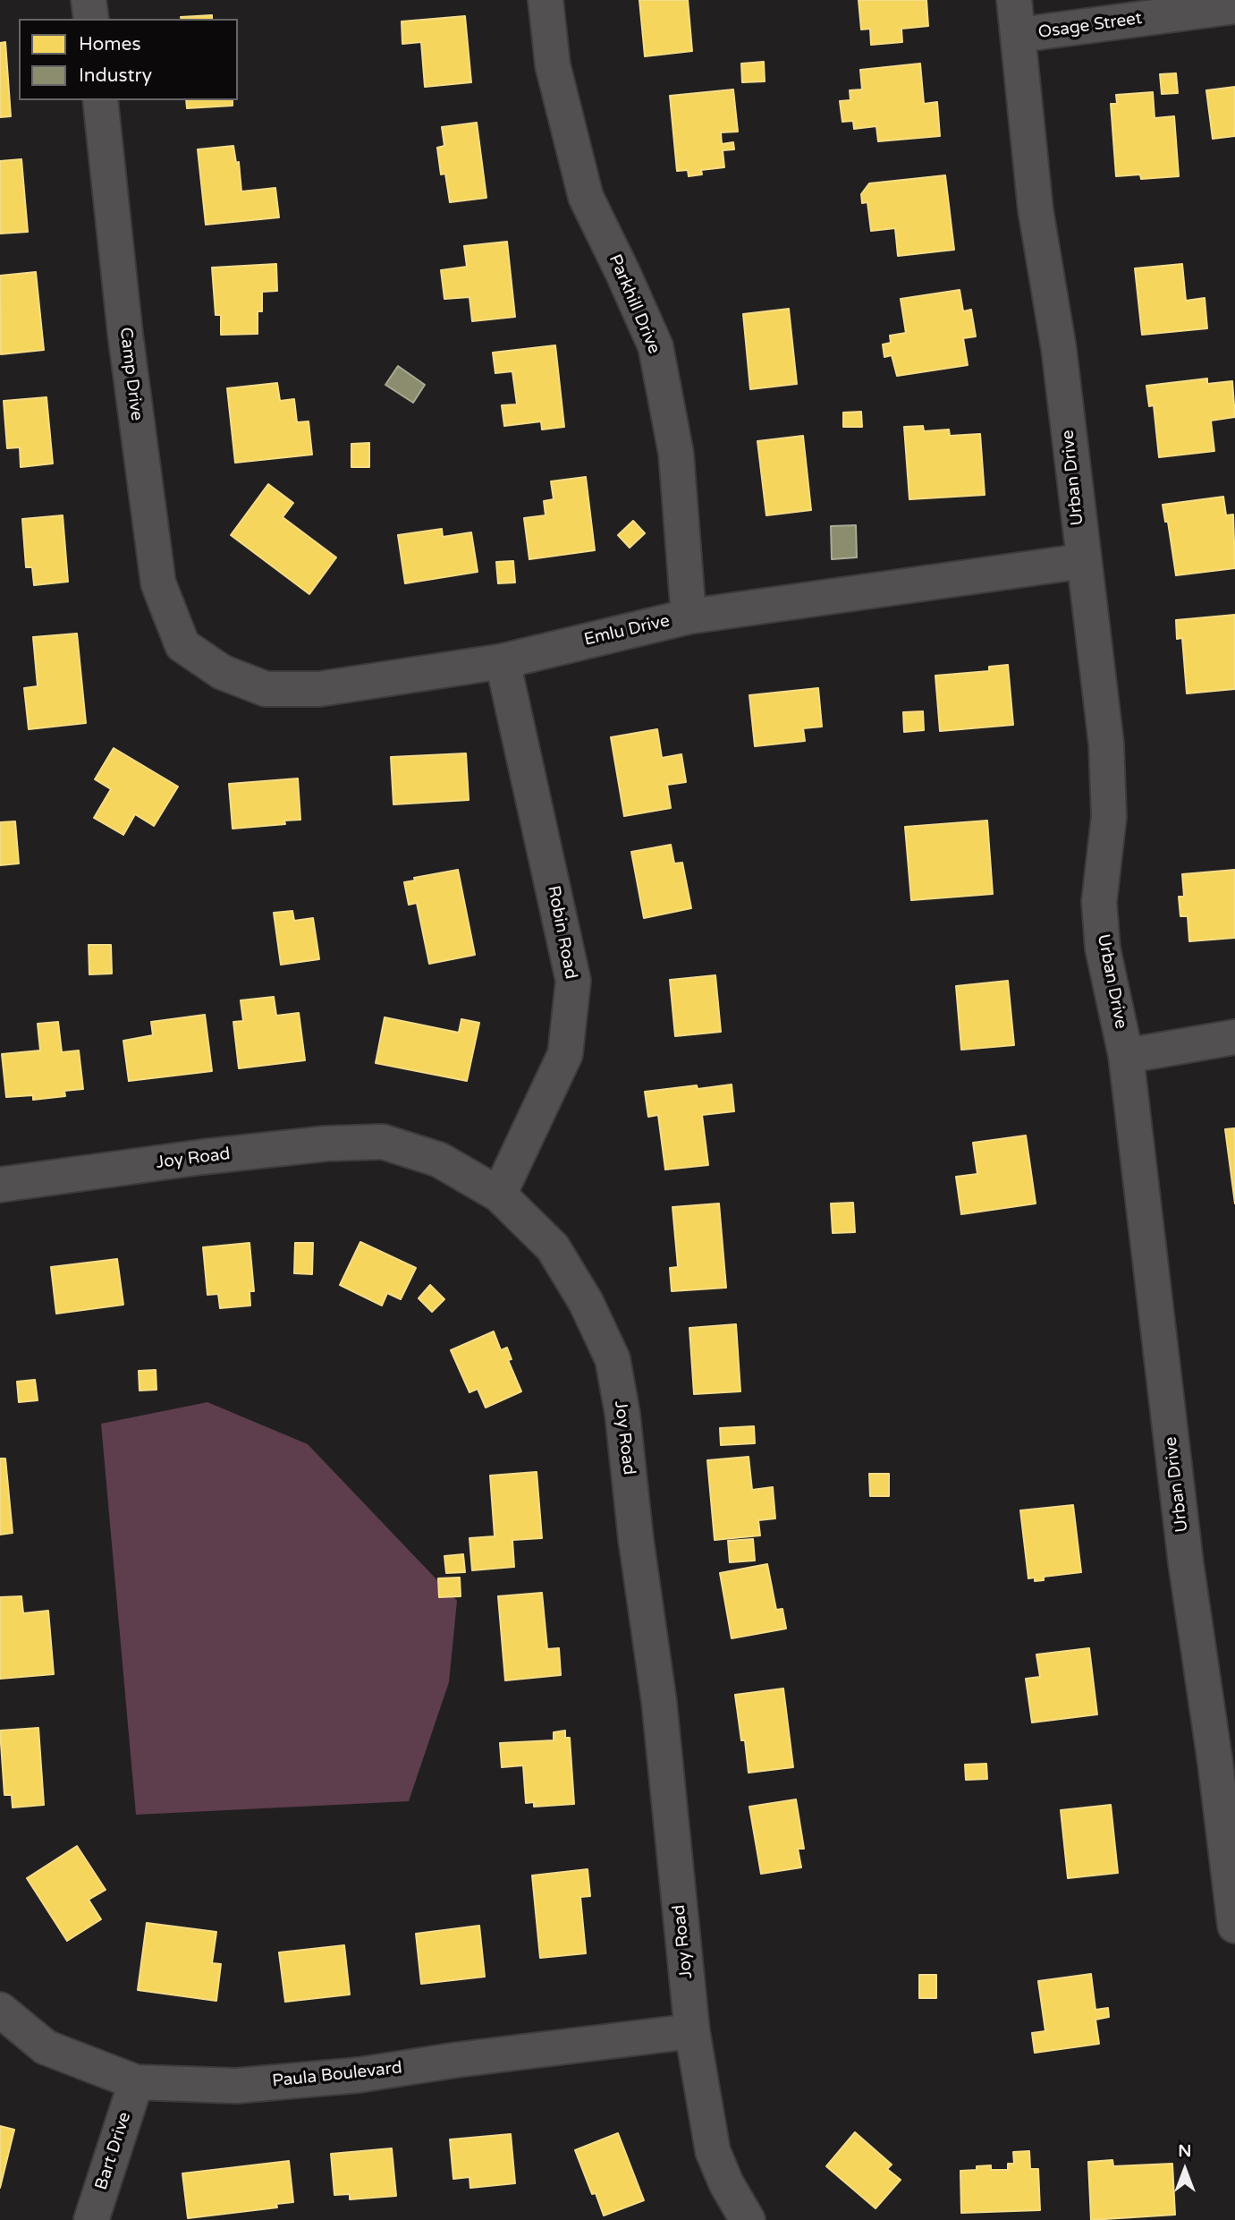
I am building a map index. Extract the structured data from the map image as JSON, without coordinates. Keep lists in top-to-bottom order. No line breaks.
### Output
{"streets":{"street":["Osage Street","Parkhill Drive","Camp Drive","Urban Drive","Emlu Drive","Robin Road","Joy Road","Paula Boulevard","Bart Drive"]},"crossings":[["Osage Street","Urban Drive"],["Parkhill Drive","Emlu Drive"],["Camp Drive","Emlu Drive"],["Urban Drive","Emlu Drive"],["Emlu Drive","Robin Road"],["Robin Road","Joy Road"],["Joy Road","Paula Boulevard"],["Paula Boulevard","Bart Drive"]],"legend":["Homes","Industry"],"north":"top"}
